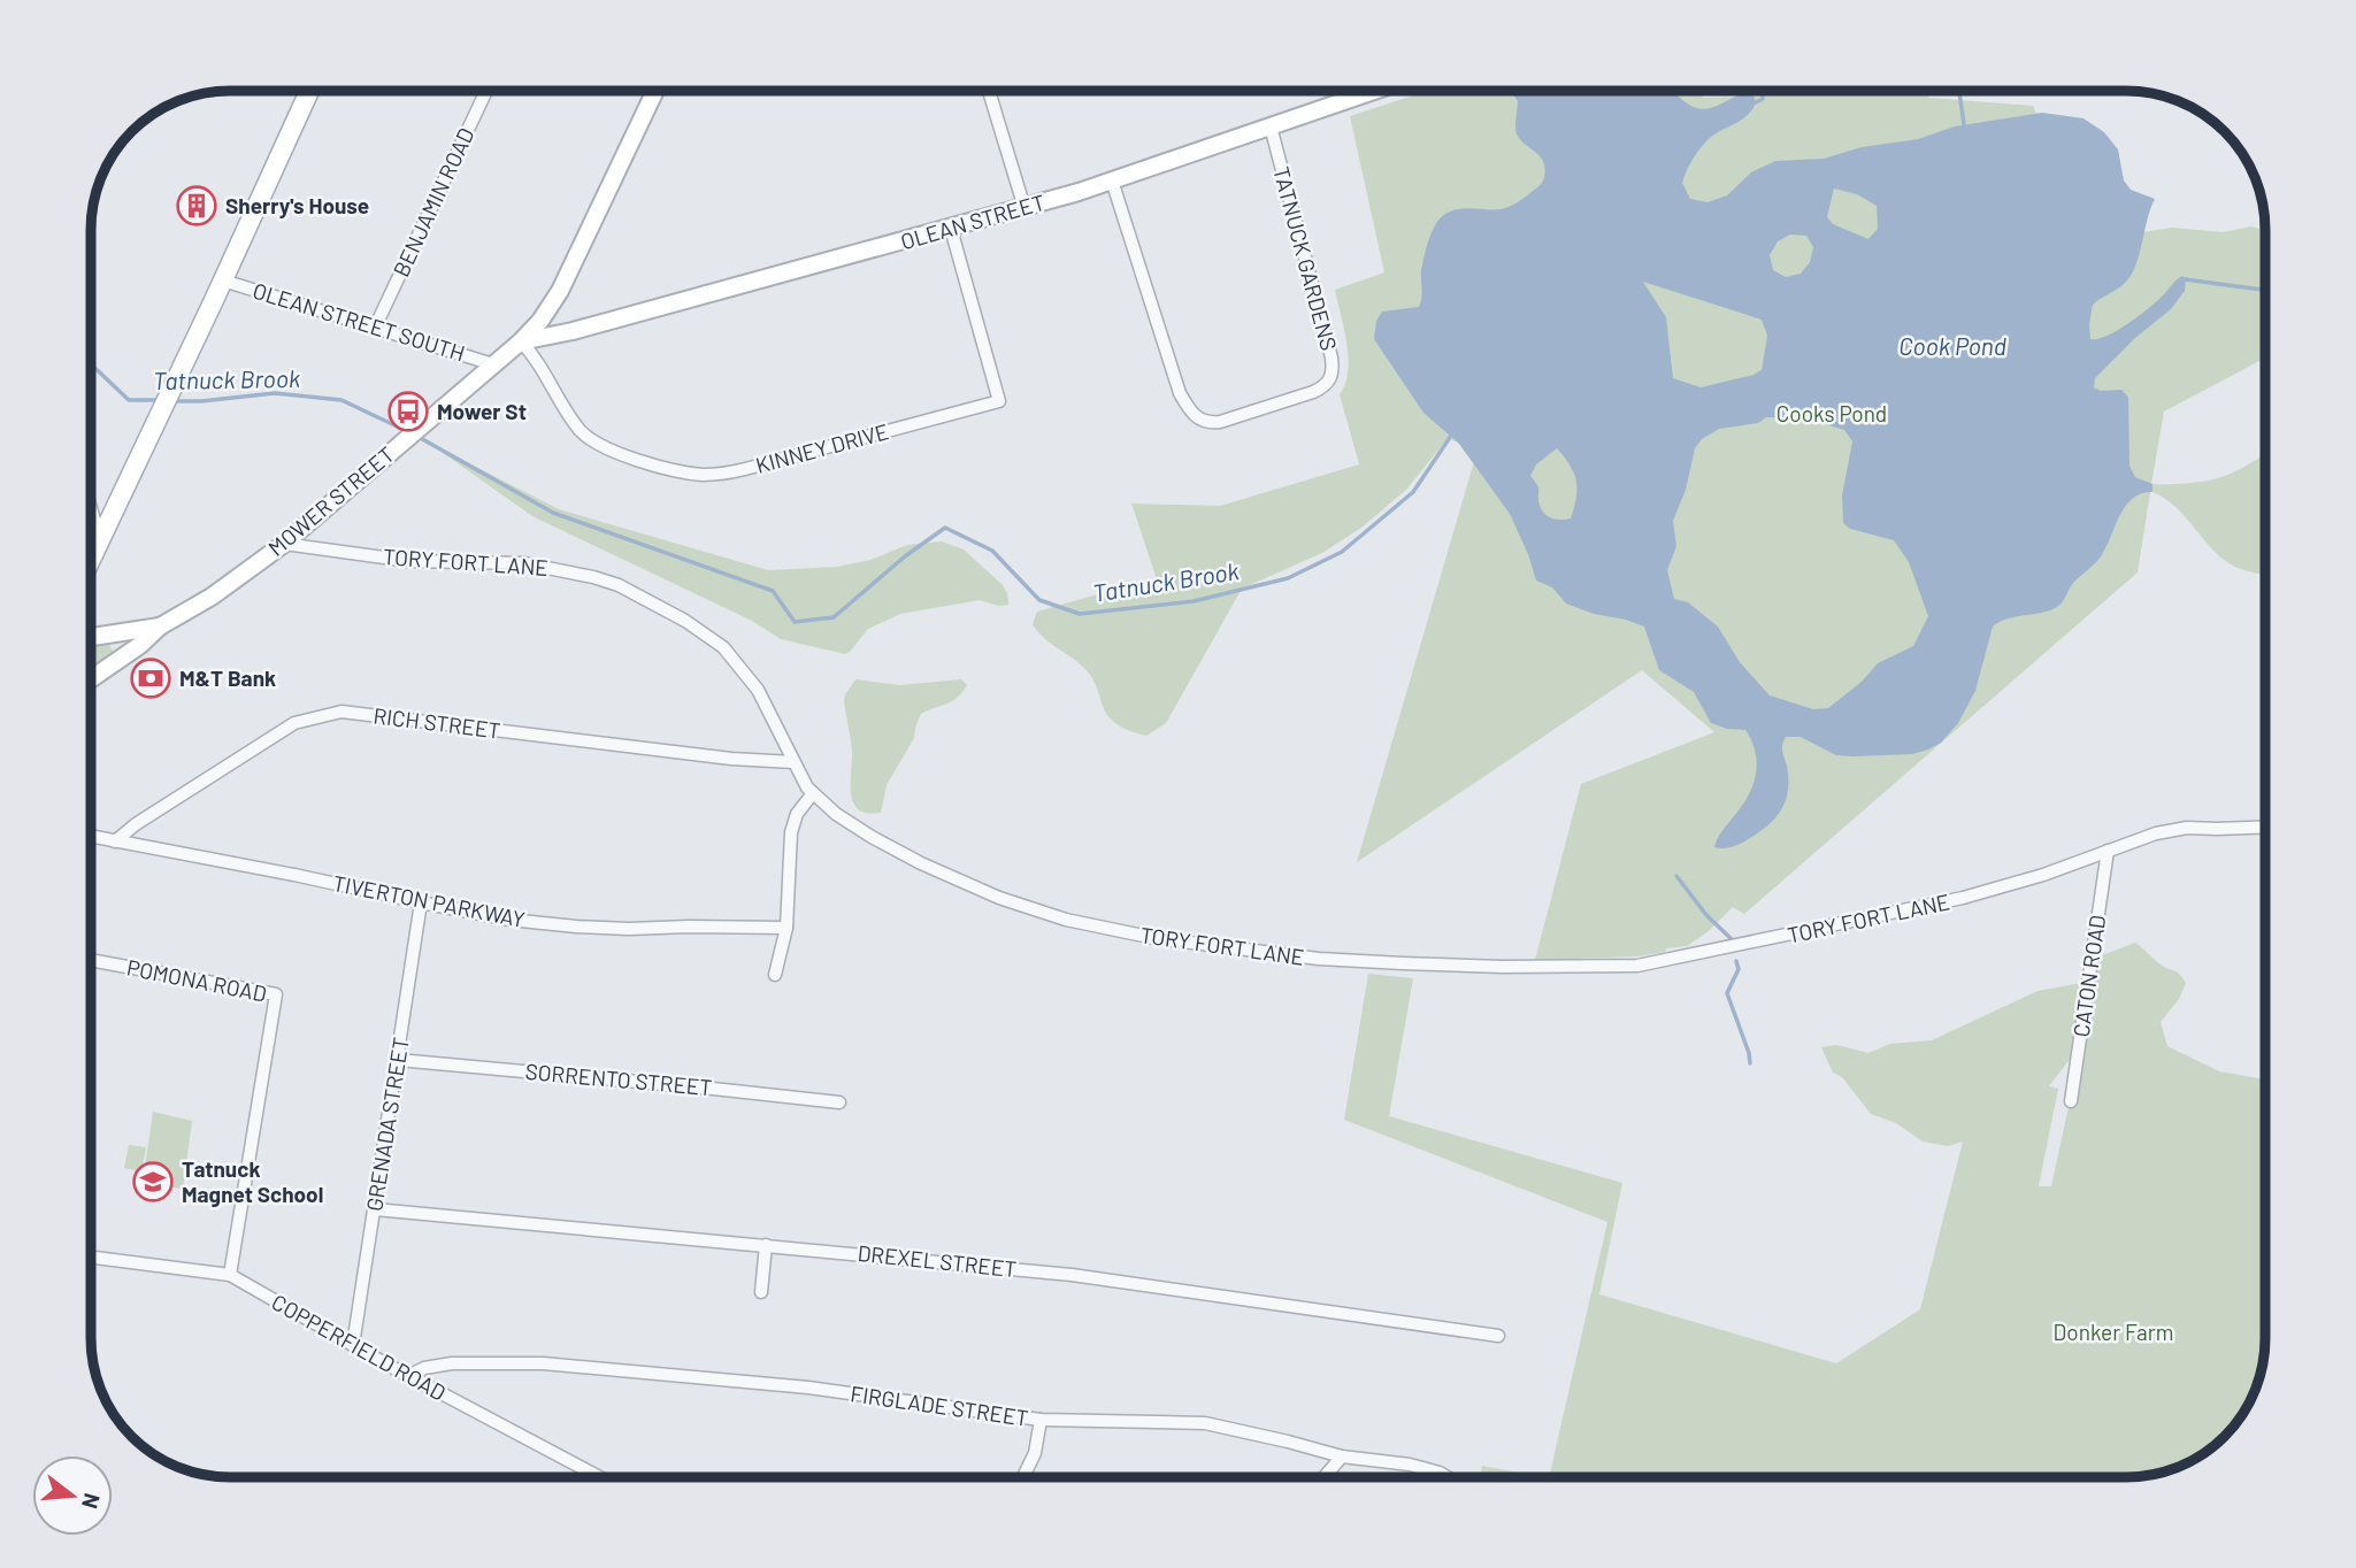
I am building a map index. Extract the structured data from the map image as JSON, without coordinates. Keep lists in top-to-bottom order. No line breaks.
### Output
{"streets":{"street":["BENJAMIN ROAD","OLEAN STREET","TATNUCK GARDENS","OLEAN STREET SOUTH","KINNEY DRIVE","MOWER STREET","TORY FORT LANE","RICH STREET","TIVERTON PARKWAY","CATON ROAD","POMONA ROAD","SORRENTO STREET","GRENADA STREET","DREXEL STREET","COPPERFIELD ROAD","FIRGLADE STREET"]},"crossings":[["BENJAMIN ROAD","OLEAN STREET SOUTH"],["OLEAN STREET","TATNUCK GARDENS"],["OLEAN STREET","KINNEY DRIVE"],["OLEAN STREET","MOWER STREET"],["OLEAN STREET SOUTH","MOWER STREET"],["KINNEY DRIVE","MOWER STREET"],["MOWER STREET","TORY FORT LANE"],["TORY FORT LANE","RICH STREET"],["TORY FORT LANE","CATON ROAD"],["RICH STREET","TIVERTON PARKWAY"],["TIVERTON PARKWAY","GRENADA STREET"],["POMONA ROAD","COPPERFIELD ROAD"],["SORRENTO STREET","GRENADA STREET"],["GRENADA STREET","DREXEL STREET"],["GRENADA STREET","COPPERFIELD ROAD"],["COPPERFIELD ROAD","FIRGLADE STREET"]],"water":["Cook Pond","Tatnuck Brook"],"parks":["Cooks Pond","Donker Farm"],"places":{"building":["Sherry's House"],"bus stop":["Mower St"],"bank":["M&T Bank"],"school or university":["Tatnuck Magnet School"]},"north":"right"}
